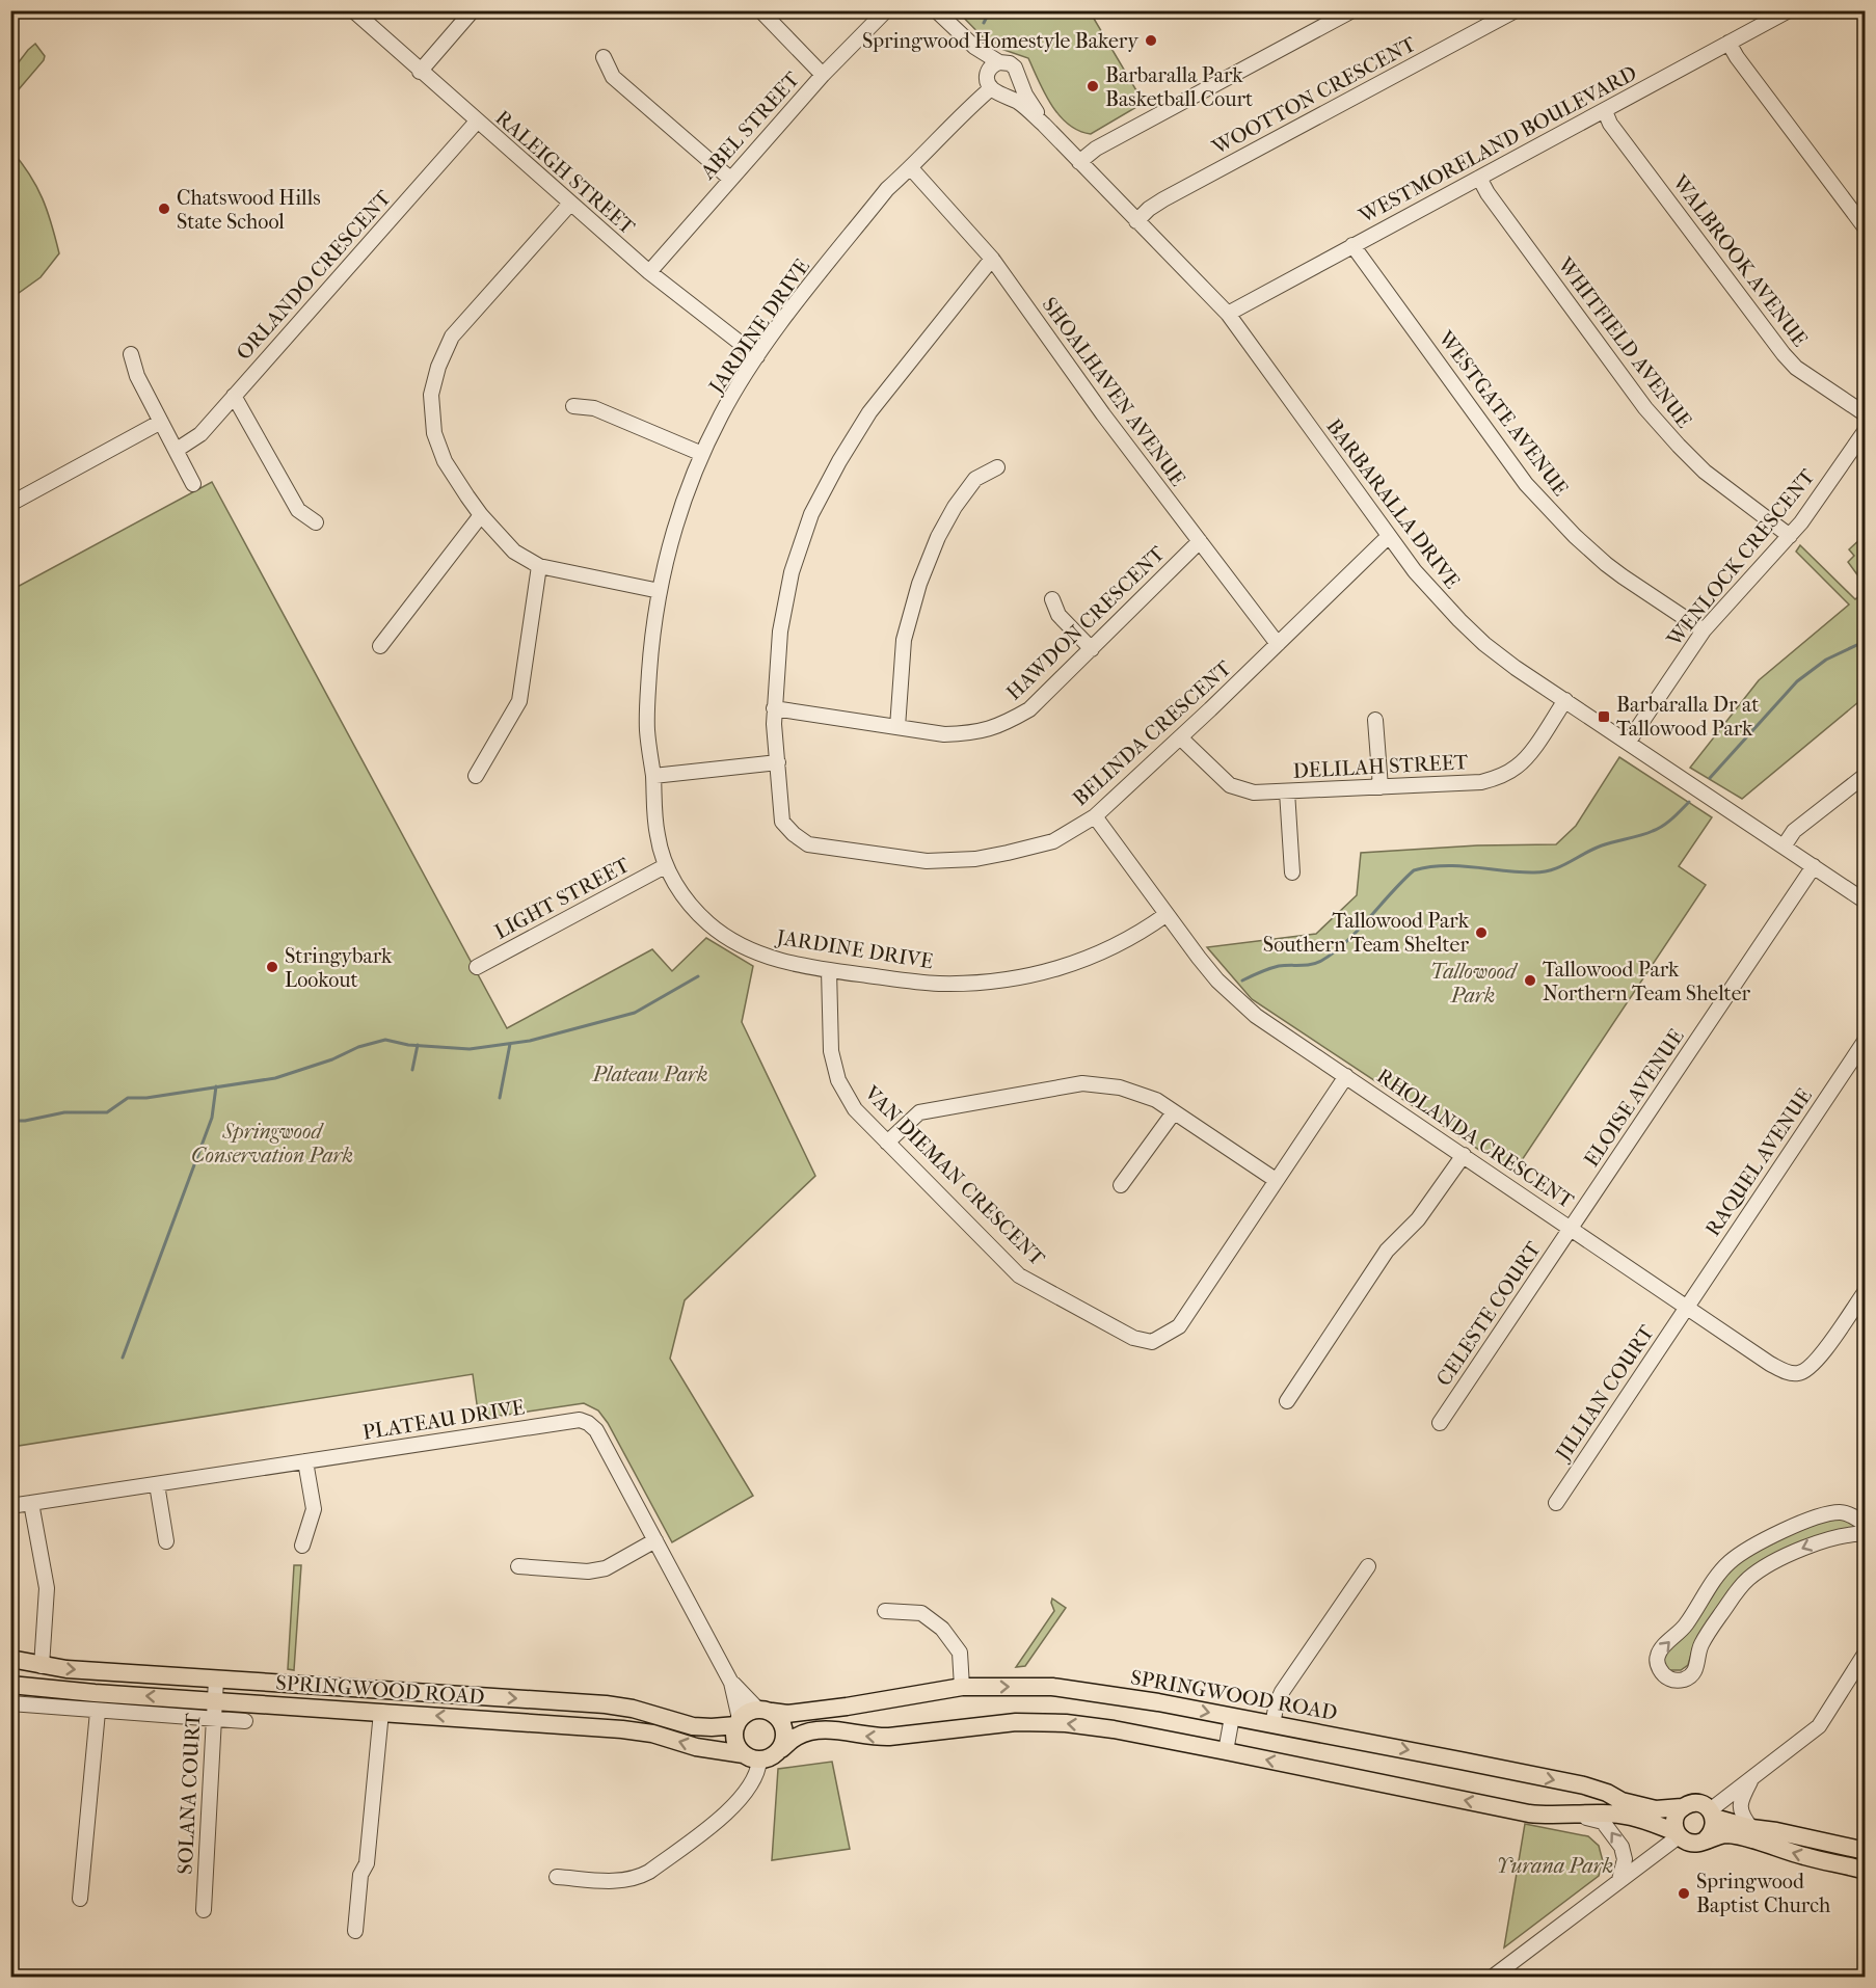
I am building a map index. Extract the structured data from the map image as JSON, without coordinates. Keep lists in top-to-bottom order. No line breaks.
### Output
{"streets":{"main road":["SPRINGWOOD ROAD"],"street":["WOOTTON CRESCENT","ABEL STREET","WESTMORELAND BOULEVARD","RALEIGH STREET","WALBROOK AVENUE","ORLANDO CRESCENT","JARDINE DRIVE","WHITFIELD AVENUE","SHOALHAVEN AVENUE","WESTGATE AVENUE","BARBARALLA DRIVE","WENLOCK CRESCENT","HAWDON CRESCENT","BELINDA CRESCENT","DELILAH STREET","LIGHT STREET","ELOISE AVENUE","RHOLANDA CRESCENT","RAQUEL AVENUE","VAN DIEMAN CRESCENT","CELESTE COURT","JILLIAN COURT","PLATEAU DRIVE","SOLANA COURT"]},"crossings":[["WOOTTON CRESCENT","BARBARALLA DRIVE"],["ABEL STREET","RALEIGH STREET"],["WESTMORELAND BOULEVARD","WALBROOK AVENUE"],["WESTMORELAND BOULEVARD","WHITFIELD AVENUE"],["WESTMORELAND BOULEVARD","WESTGATE AVENUE"],["WESTMORELAND BOULEVARD","BARBARALLA DRIVE"],["RALEIGH STREET","ORLANDO CRESCENT"],["RALEIGH STREET","JARDINE DRIVE"],["JARDINE DRIVE","SHOALHAVEN AVENUE"],["JARDINE DRIVE","BARBARALLA DRIVE"],["JARDINE DRIVE","LIGHT STREET"],["JARDINE DRIVE","RHOLANDA CRESCENT"],["JARDINE DRIVE","VAN DIEMAN CRESCENT"],["WHITFIELD AVENUE","WENLOCK CRESCENT"],["SHOALHAVEN AVENUE","HAWDON CRESCENT"],["SHOALHAVEN AVENUE","BELINDA CRESCENT"],["WESTGATE AVENUE","WENLOCK CRESCENT"],["BARBARALLA DRIVE","WENLOCK CRESCENT"],["BARBARALLA DRIVE","BELINDA CRESCENT"],["BARBARALLA DRIVE","DELILAH STREET"],["BARBARALLA DRIVE","ELOISE AVENUE"],["HAWDON CRESCENT","BELINDA CRESCENT"],["BELINDA CRESCENT","DELILAH STREET"],["BELINDA CRESCENT","RHOLANDA CRESCENT"],["ELOISE AVENUE","RHOLANDA CRESCENT"],["ELOISE AVENUE","CELESTE COURT"],["RHOLANDA CRESCENT","RAQUEL AVENUE"],["RHOLANDA CRESCENT","VAN DIEMAN CRESCENT"],["RHOLANDA CRESCENT","CELESTE COURT"],["RHOLANDA CRESCENT","JILLIAN COURT"],["RAQUEL AVENUE","JILLIAN COURT"],["PLATEAU DRIVE","SPRINGWOOD ROAD"],["SPRINGWOOD ROAD","SOLANA COURT"]],"parks":["Tallowood Park","Plateau Park","Springwood Conservation Park","Yurana Park"],"places":{"other":["Springwood Homestyle Bakery","Barbaralla Park Basketball Court","Chatswood Hills State School","Tallowood Park Southern Team Shelter","Stringybark Lookout","Tallowood Park Northern Team Shelter","Springwood Baptist Church"],"transit":["Barbaralla Dr at Tallowood Park"]}}
